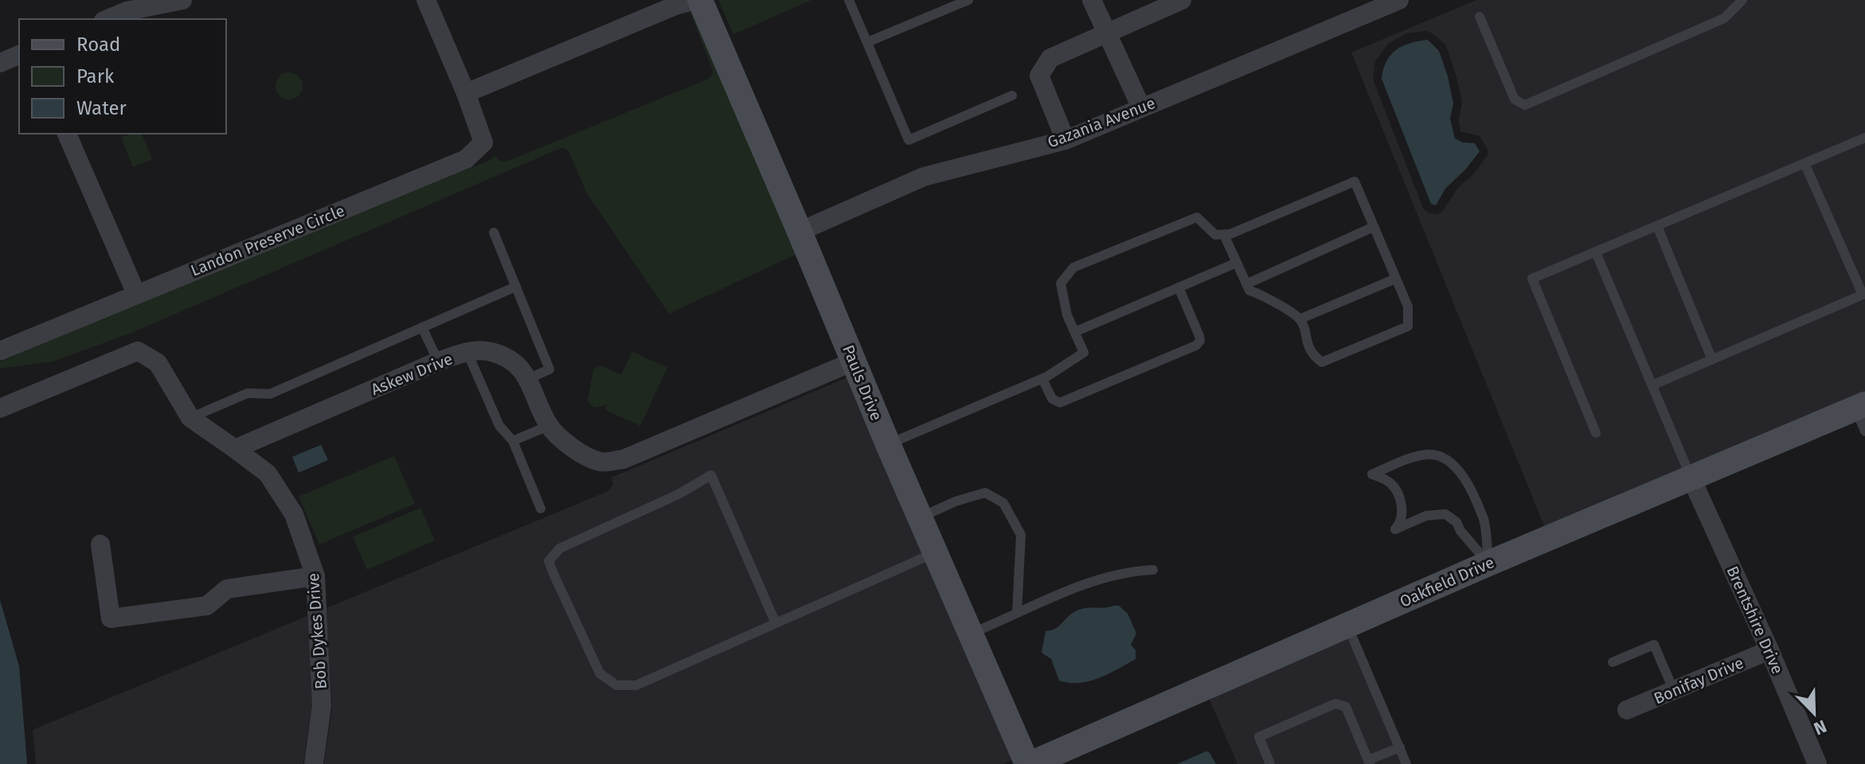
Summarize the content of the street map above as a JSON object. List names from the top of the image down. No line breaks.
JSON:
{"streets":{"street":["Gazania Avenue","Landon Preserve Circle","Askew Drive","Pauls Drive","Oakfield Drive","Brentshire Drive","Bob Dykes Drive","Bonifay Drive"]},"crossings":[["Gazania Avenue","Pauls Drive"],["Askew Drive","Pauls Drive"],["Askew Drive","Bob Dykes Drive"],["Pauls Drive","Oakfield Drive"],["Oakfield Drive","Brentshire Drive"],["Brentshire Drive","Bonifay Drive"]],"legend":["Road","Park","Water"],"north":"bottom right"}
